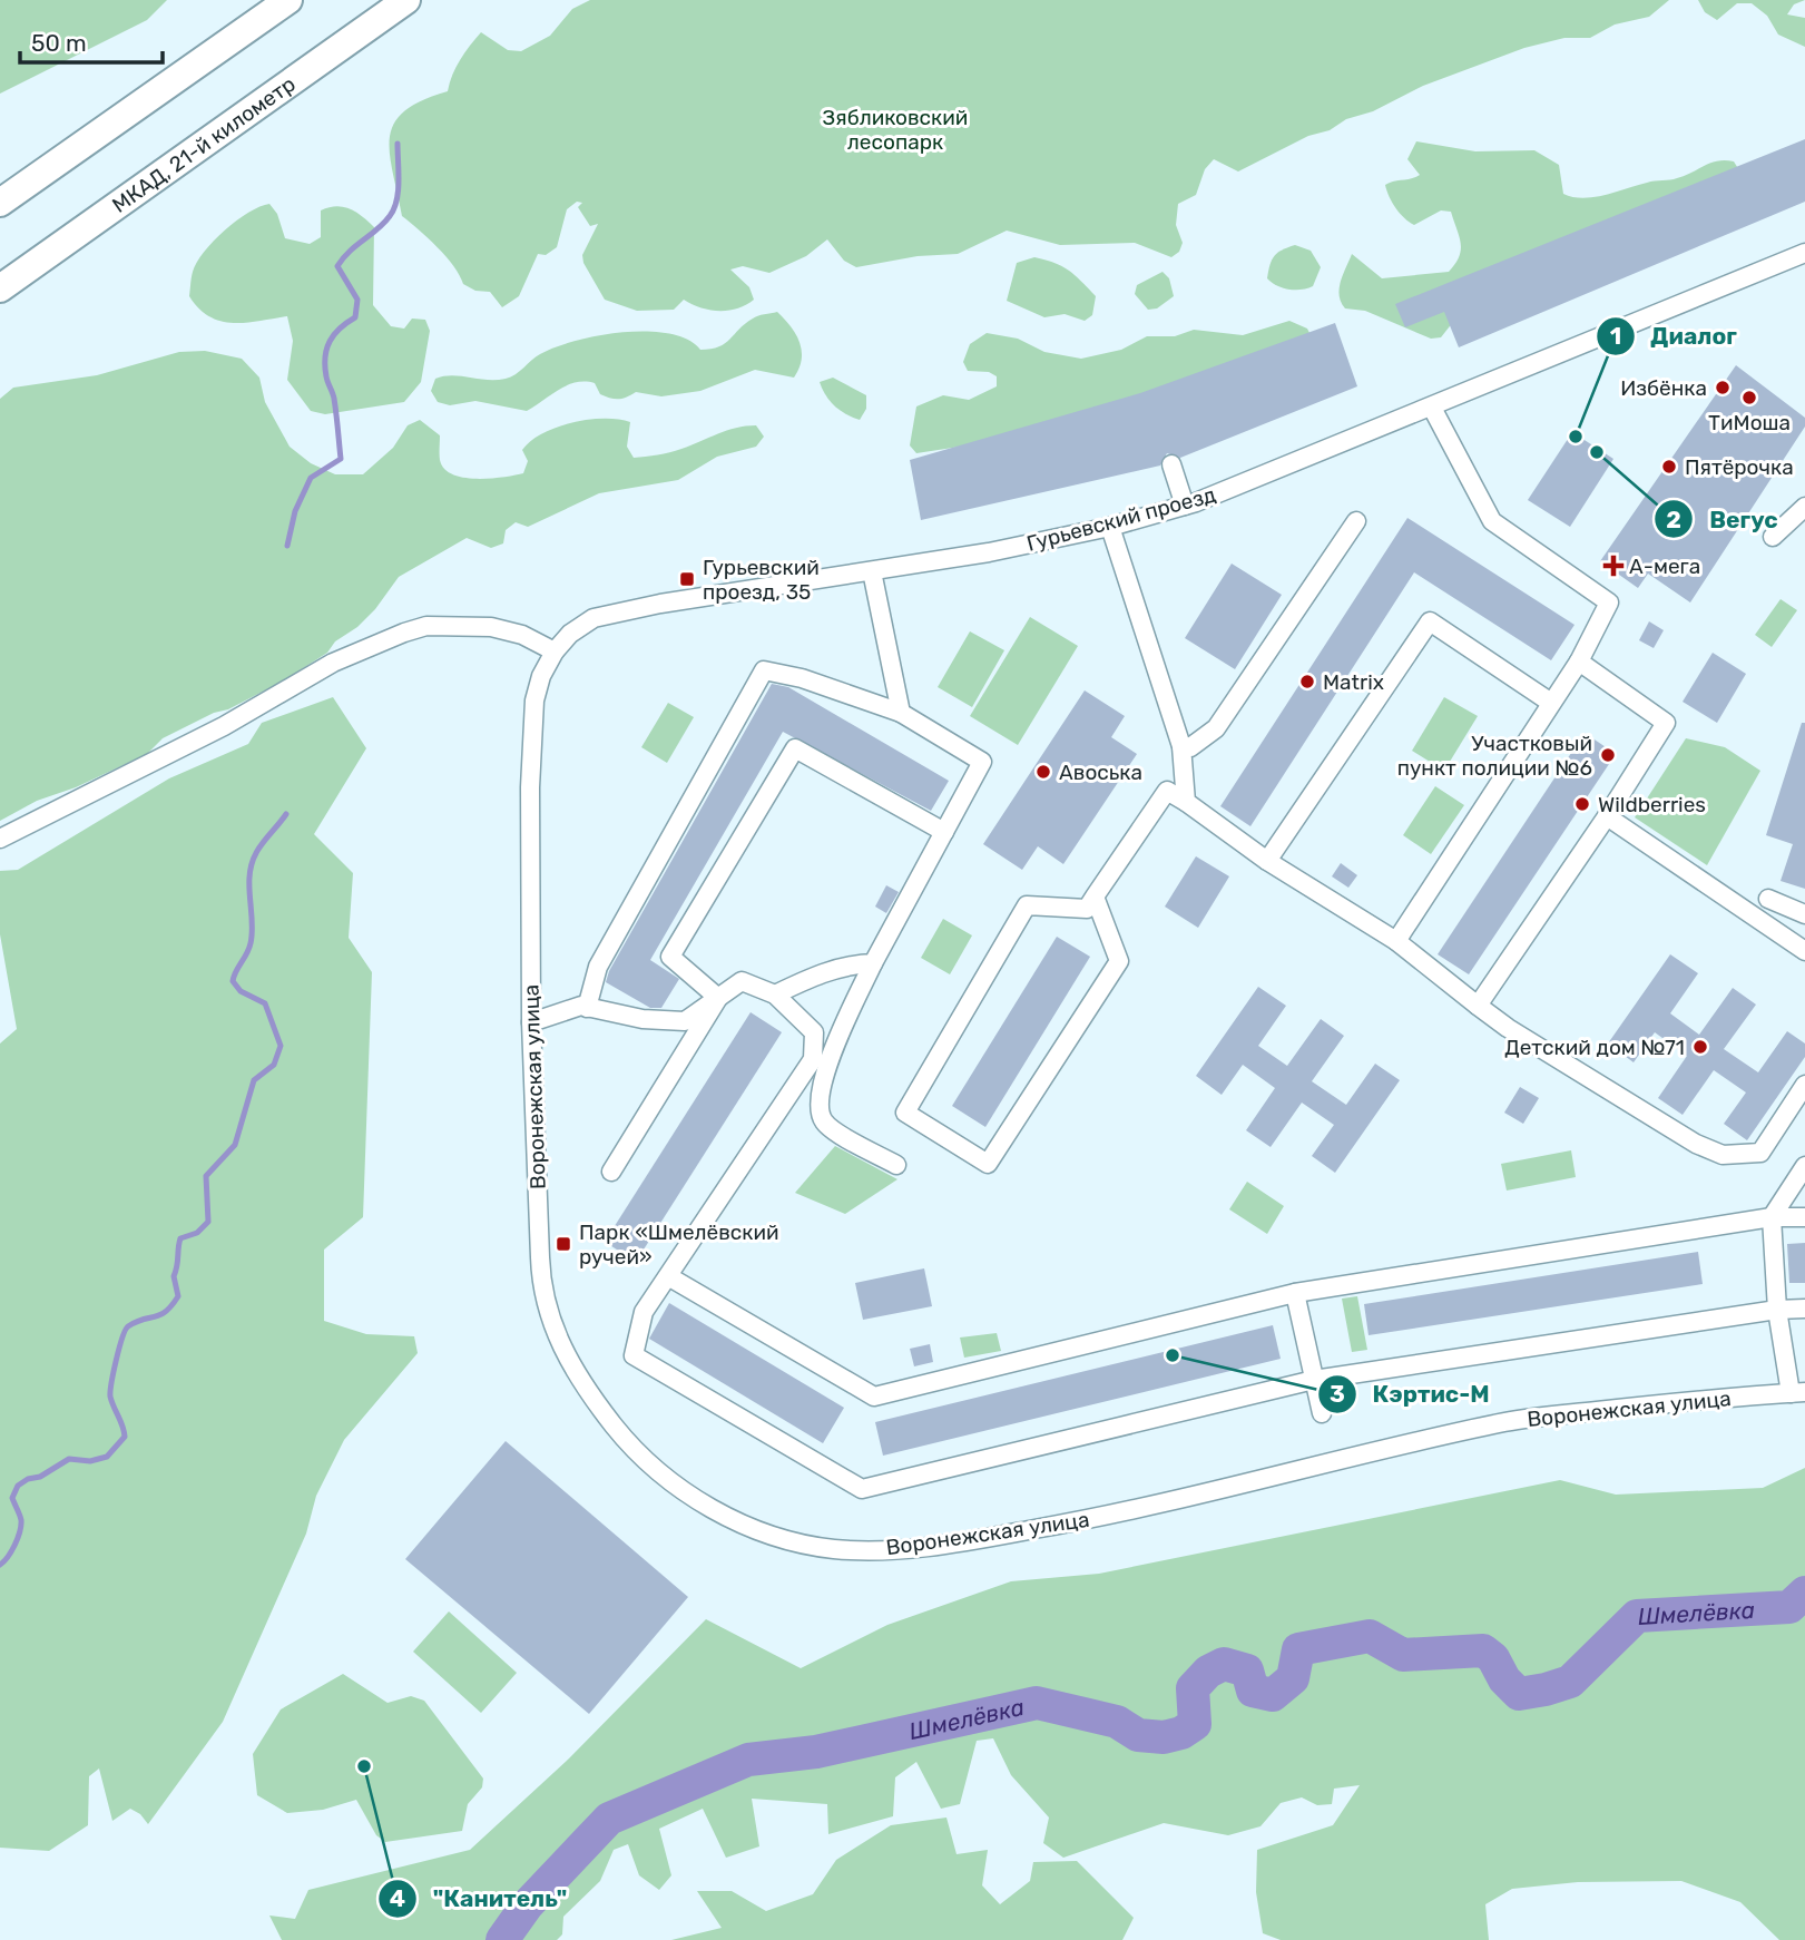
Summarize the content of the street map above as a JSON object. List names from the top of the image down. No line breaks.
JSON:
{"streets":{"highway":["МКАД, 21-й километр"],"street":["Гурьевский проезд","Воронежская улица"]},"crossings":[["Гурьевский проезд","Воронежская улица"]],"water":["Шмелёвка"],"parks":["Зябликовский лесопарк"],"places":{"other":["Избёнка","ТиМоша","Диалог","Вегус","Пятёрочка","Matrix","Участковый пункт полиции №6","Авоська","Wildberries","Детский дом №71","Кэртис-М","\"Канитель\""],"health":["А-мега"],"transit":["Гурьевский проезд, 35","Парк «Шмелёвский ручей»"]},"scale_bar":"50 m"}
